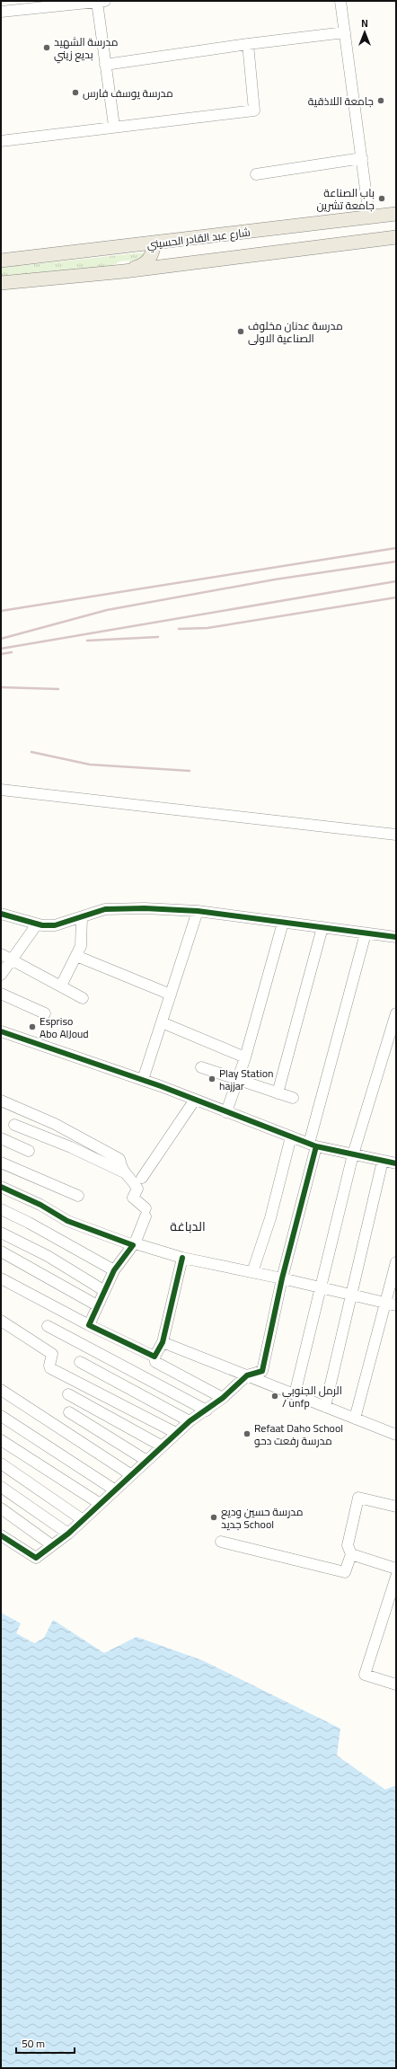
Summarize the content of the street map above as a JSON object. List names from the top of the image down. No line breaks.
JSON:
{"streets":{"main road":["شارع عبد القادر الحسيني"]},"districts":["الدباغة"],"places":["مدرسة الشهيد بديع زيني","مدرسة يوسف فارس","جامعة اللاذقية","باب الصناعة جامعة تشرين","مدرسة عدنان مخلوف الصناعية الاولى","Espriso Abo AlJoud","Play Station hajjar","الرمل الجنوبي / unfp","Refaat Daho School مدرسة رفعت دحو","مدرسة حسين وديع جديد School"],"scale_bar":"50 m","north":"top"}
